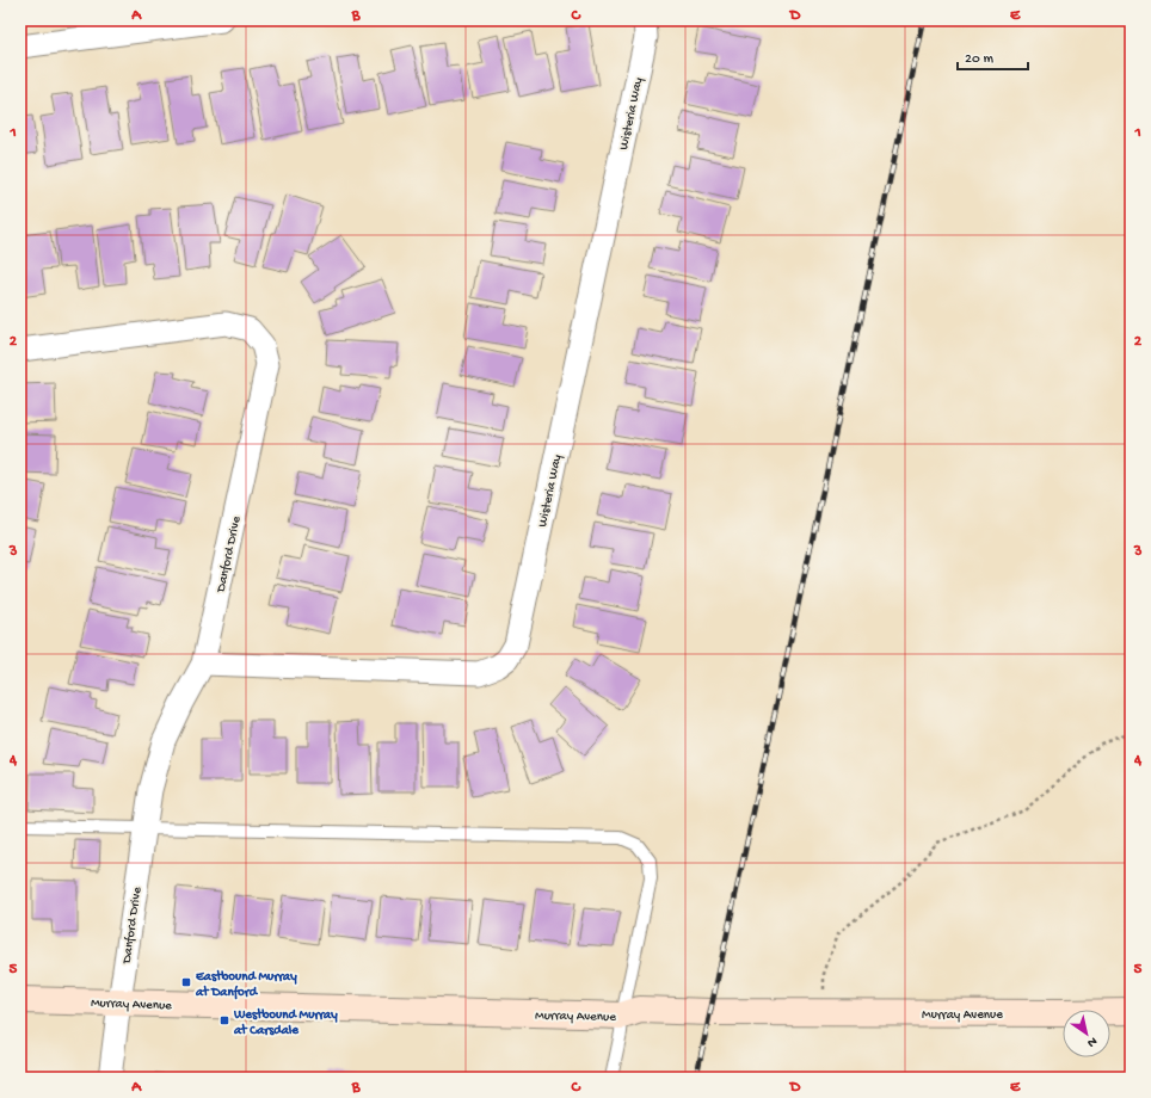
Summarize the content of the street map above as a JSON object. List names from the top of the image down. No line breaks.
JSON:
{"streets":{"street":["Wisteria Way","Danford Drive","Murray Avenue"]},"crossings":[["Wisteria Way","Danford Drive"],["Danford Drive","Murray Avenue"]],"places":{"transit":["Eastbound Murray at Danford","Westbound Murray at Carsdale"]},"scale_bar":"20 m","north":"bottom right","grid":{"columns":["A","B","C","D","E"],"rows":["1","2","3","4","5"]}}
